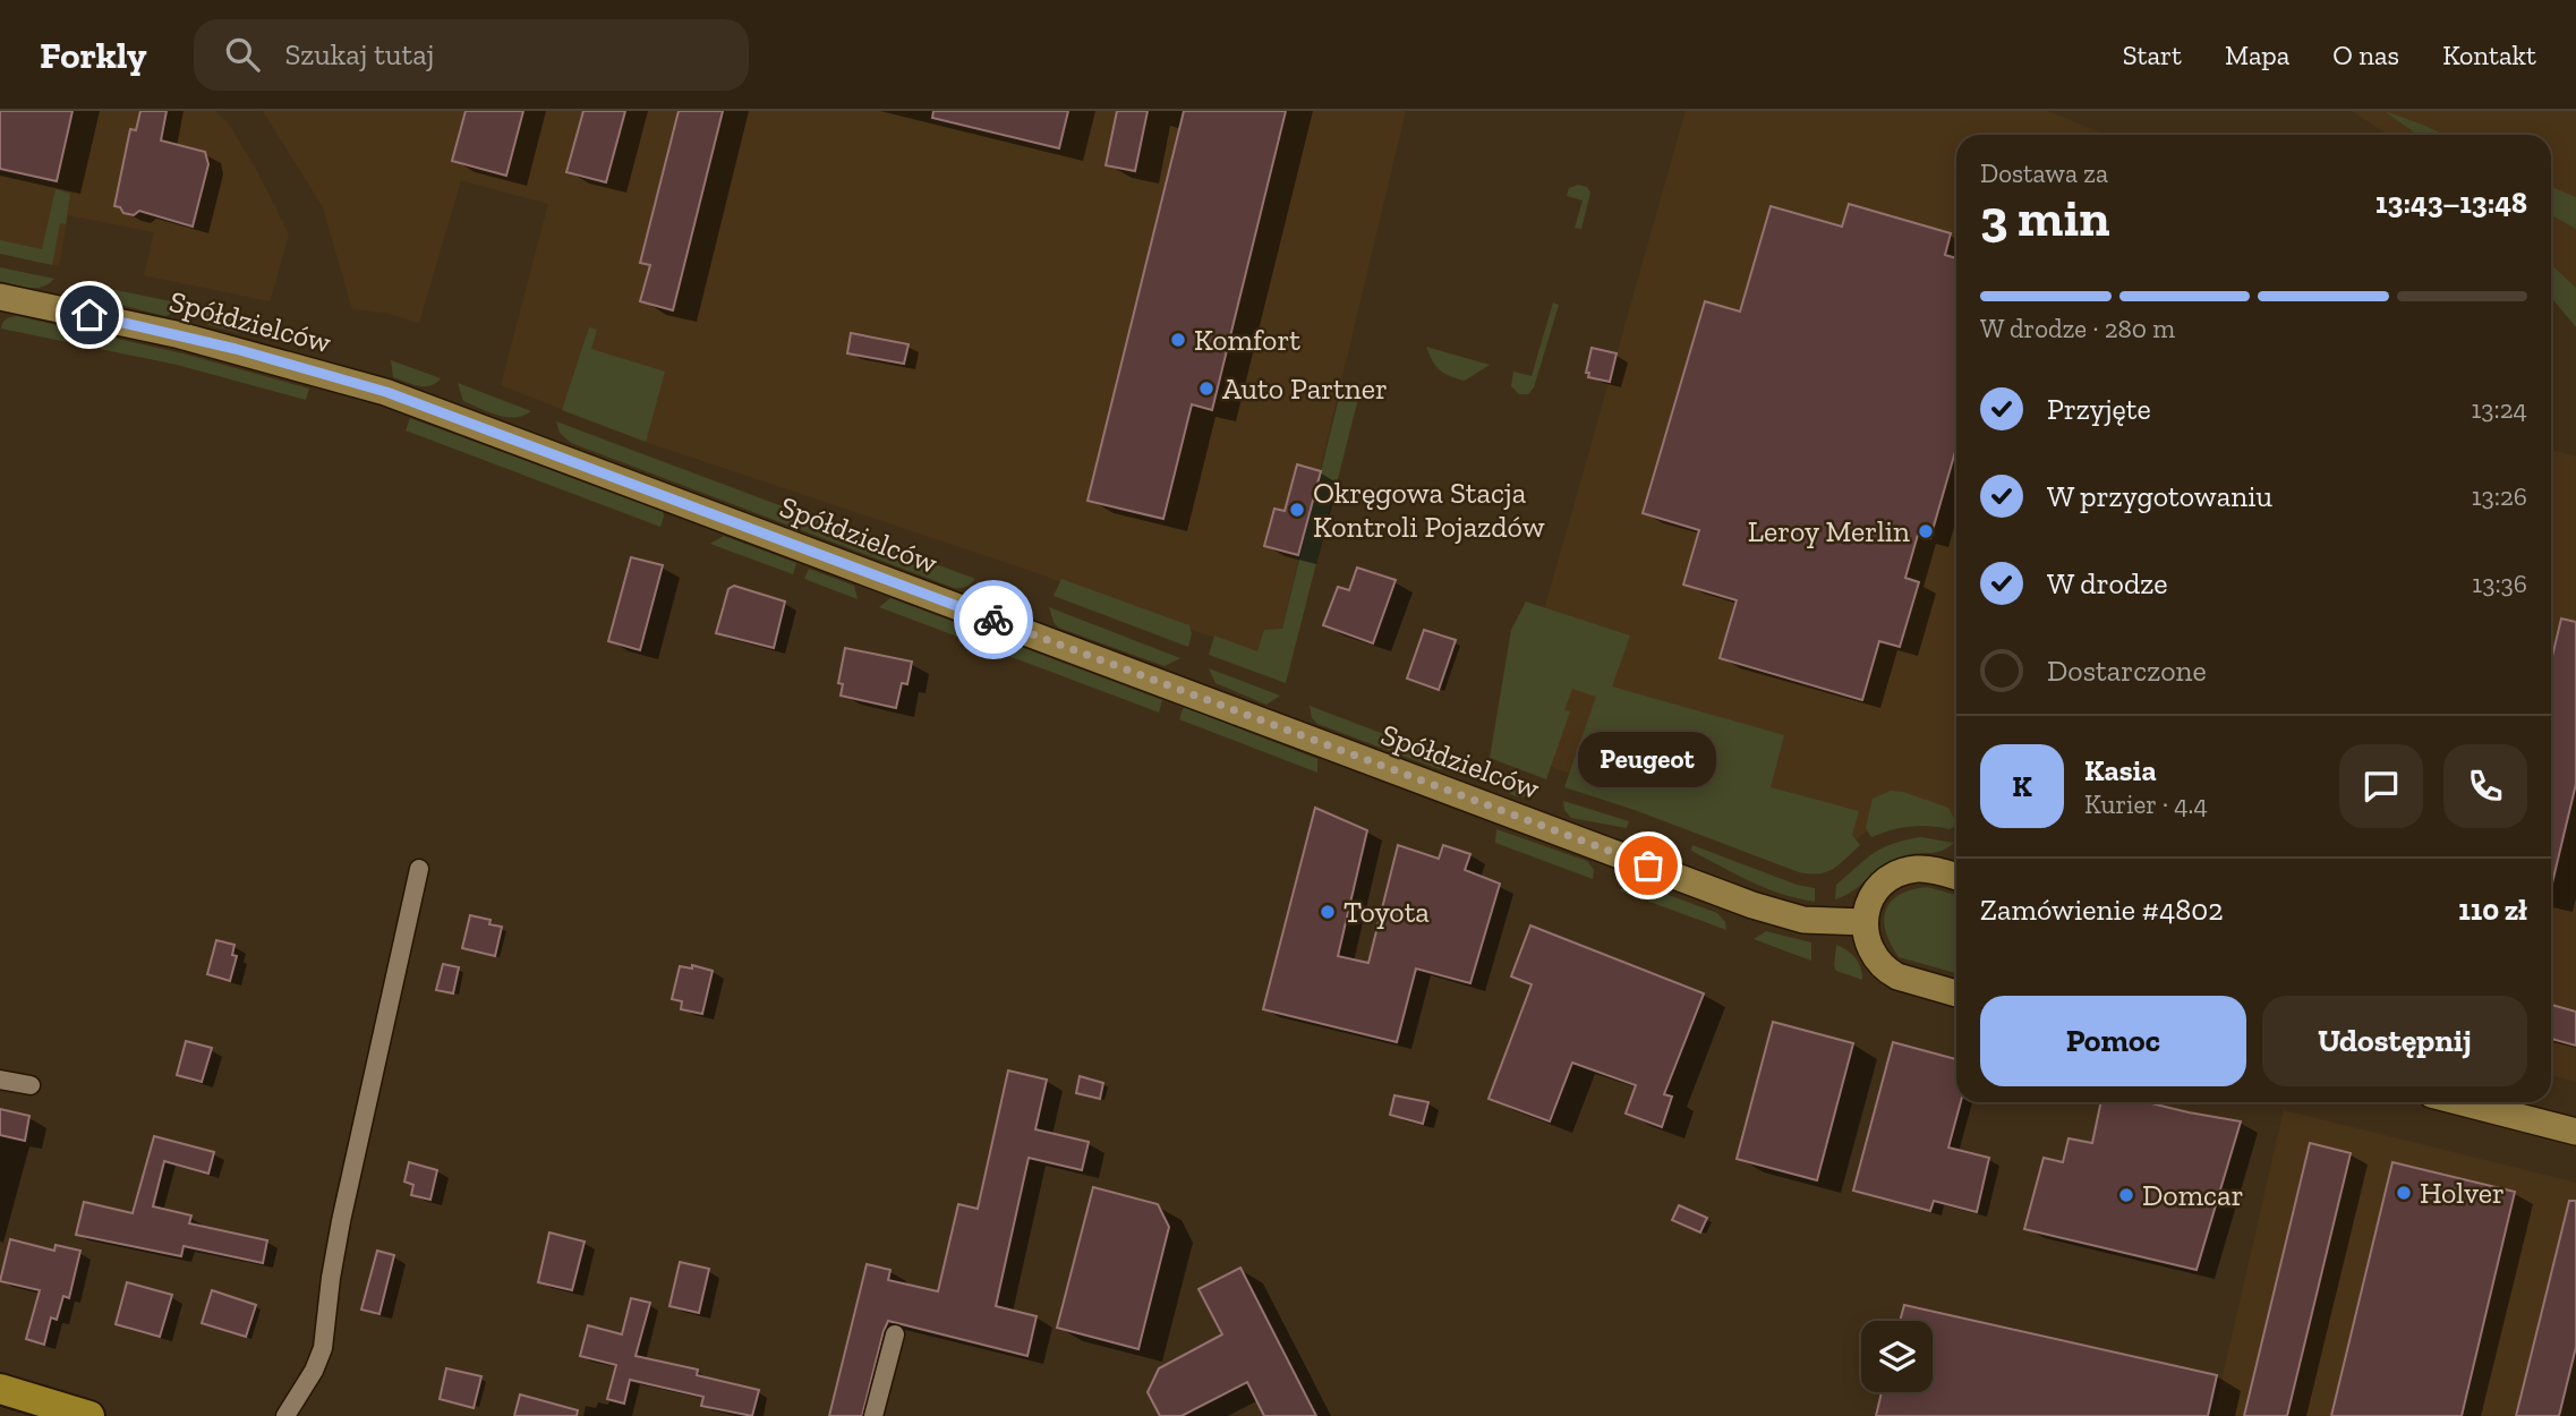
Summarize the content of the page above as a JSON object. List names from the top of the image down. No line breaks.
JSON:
{"streets":{"street":["Spółdzielców"]},"places":["Komfort","Auto Partner","Okręgowa Stacja Kontroli Pojazdów","Leroy Merlin","Peugeot","Toyota","Holver","Domcar"],"page":{"header":"Forkly","search":"Szukaj tutaj","nav":["Start","Mapa","O nas","Kontakt"],"heading":["3 min","Dostawa za","13:43–13:48"],"panel":["Kasia","Kurier · 4.4","Zamówienie #4802","110 zł"],"bar":"W drodze · 280 m","list":[["Przyjęte","13:24"],["W przygotowaniu","13:26"],["W drodze","13:36"],"Dostarczone"],"bubble":"Peugeot","round":"K","buttons":["Pomoc","Udostępnij"]}}
